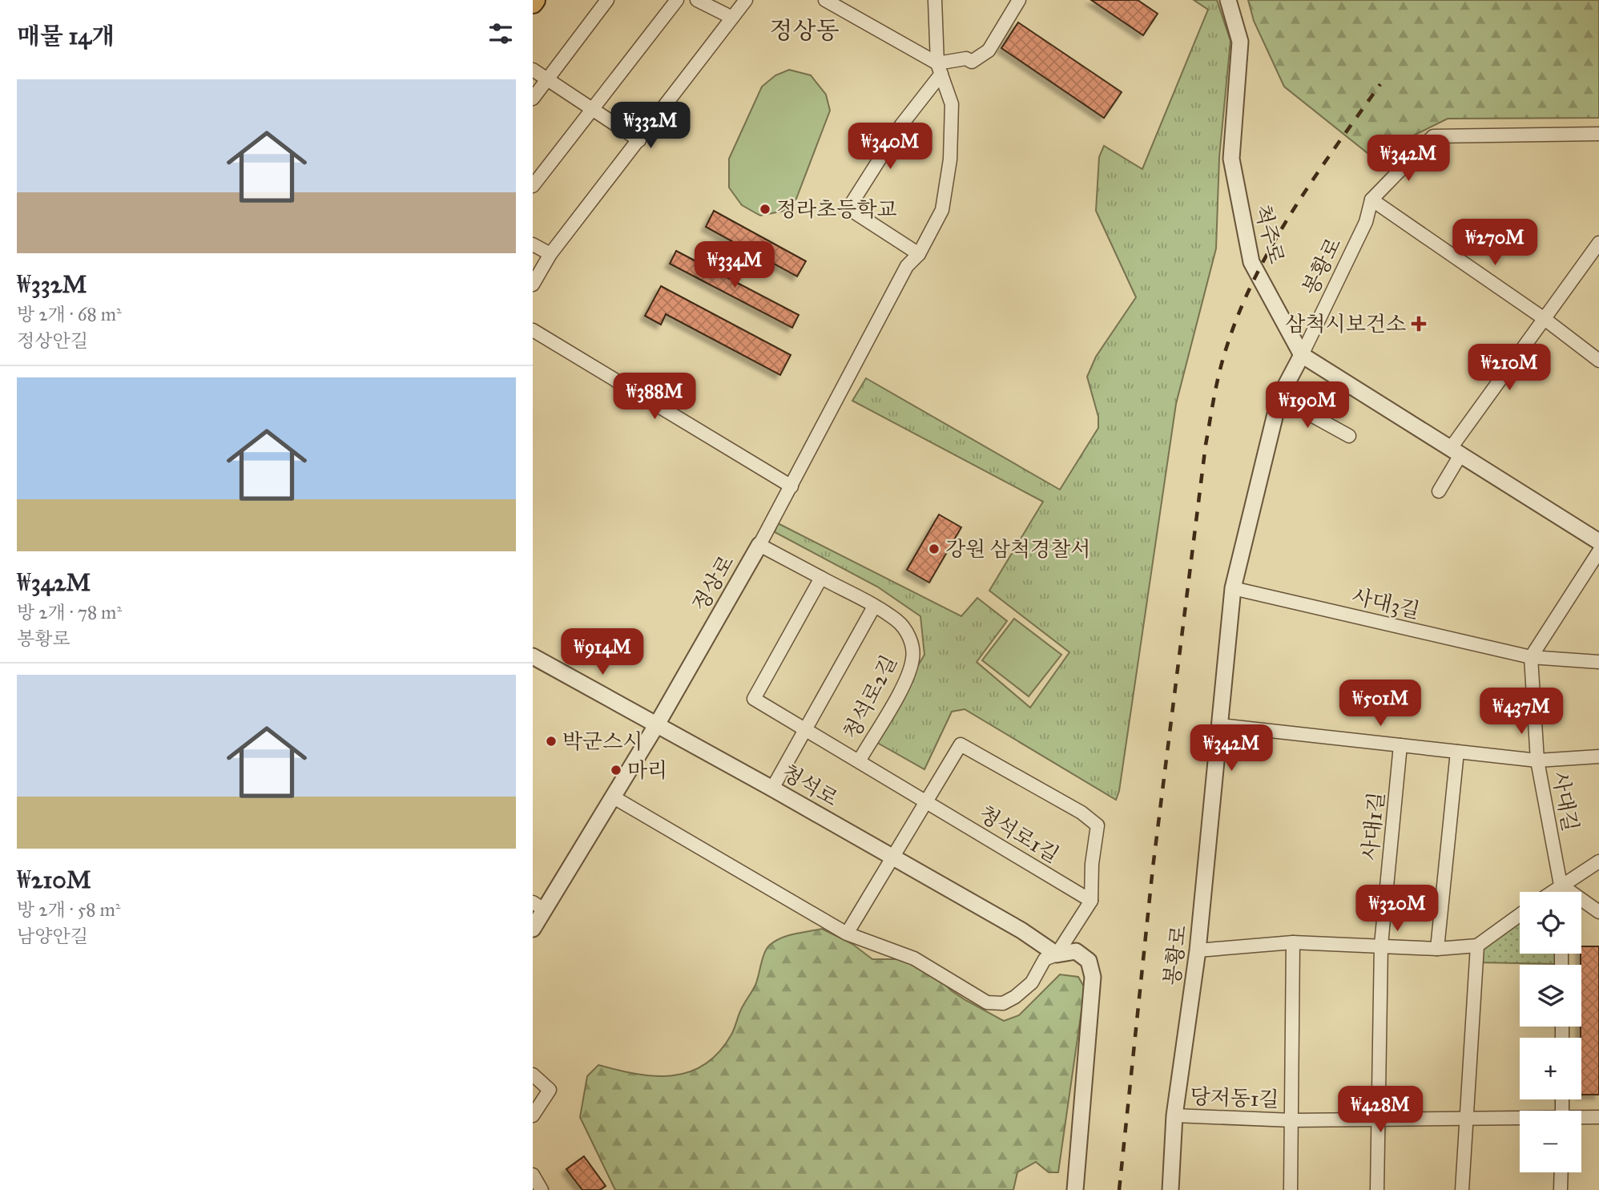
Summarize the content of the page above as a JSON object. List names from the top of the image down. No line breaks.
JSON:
{"streets":{"street":["척주로","봉황로","정상로","사대3길","청석로2길","청석로","사대길","사대1길","청석로1길","당저동1길"]},"crossings":[["척주로","봉황로"],["봉황로","사대3길"],["봉황로","당저동1길"],["정상로","청석로2길"],["정상로","청석로"],["사대3길","사대길"],["청석로2길","청석로"],["청석로2길","청석로1길"],["사대1길","당저동1길"]],"districts":["정상동"],"places":{"other":["정라초등학교","강원 삼척경찰서","박군스시","마리"],"health":["삼척시보건소"]},"page":{"heading":"매물 14개","list":[{"name":"₩332M","note":"방 2개 · 68 m² · 정상안길"},{"name":"₩342M","note":"방 2개 · 78 m² · 봉황로"},{"name":"₩210M","note":"방 2개 · 58 m² · 남양안길"}],"price":["₩332M","₩340M","₩342M","₩270M","₩334M","₩210M","₩388M","₩190M","₩914M","₩501M","₩437M","₩342M","₩320M","₩428M"],"map_buttons":["+","−"]}}
